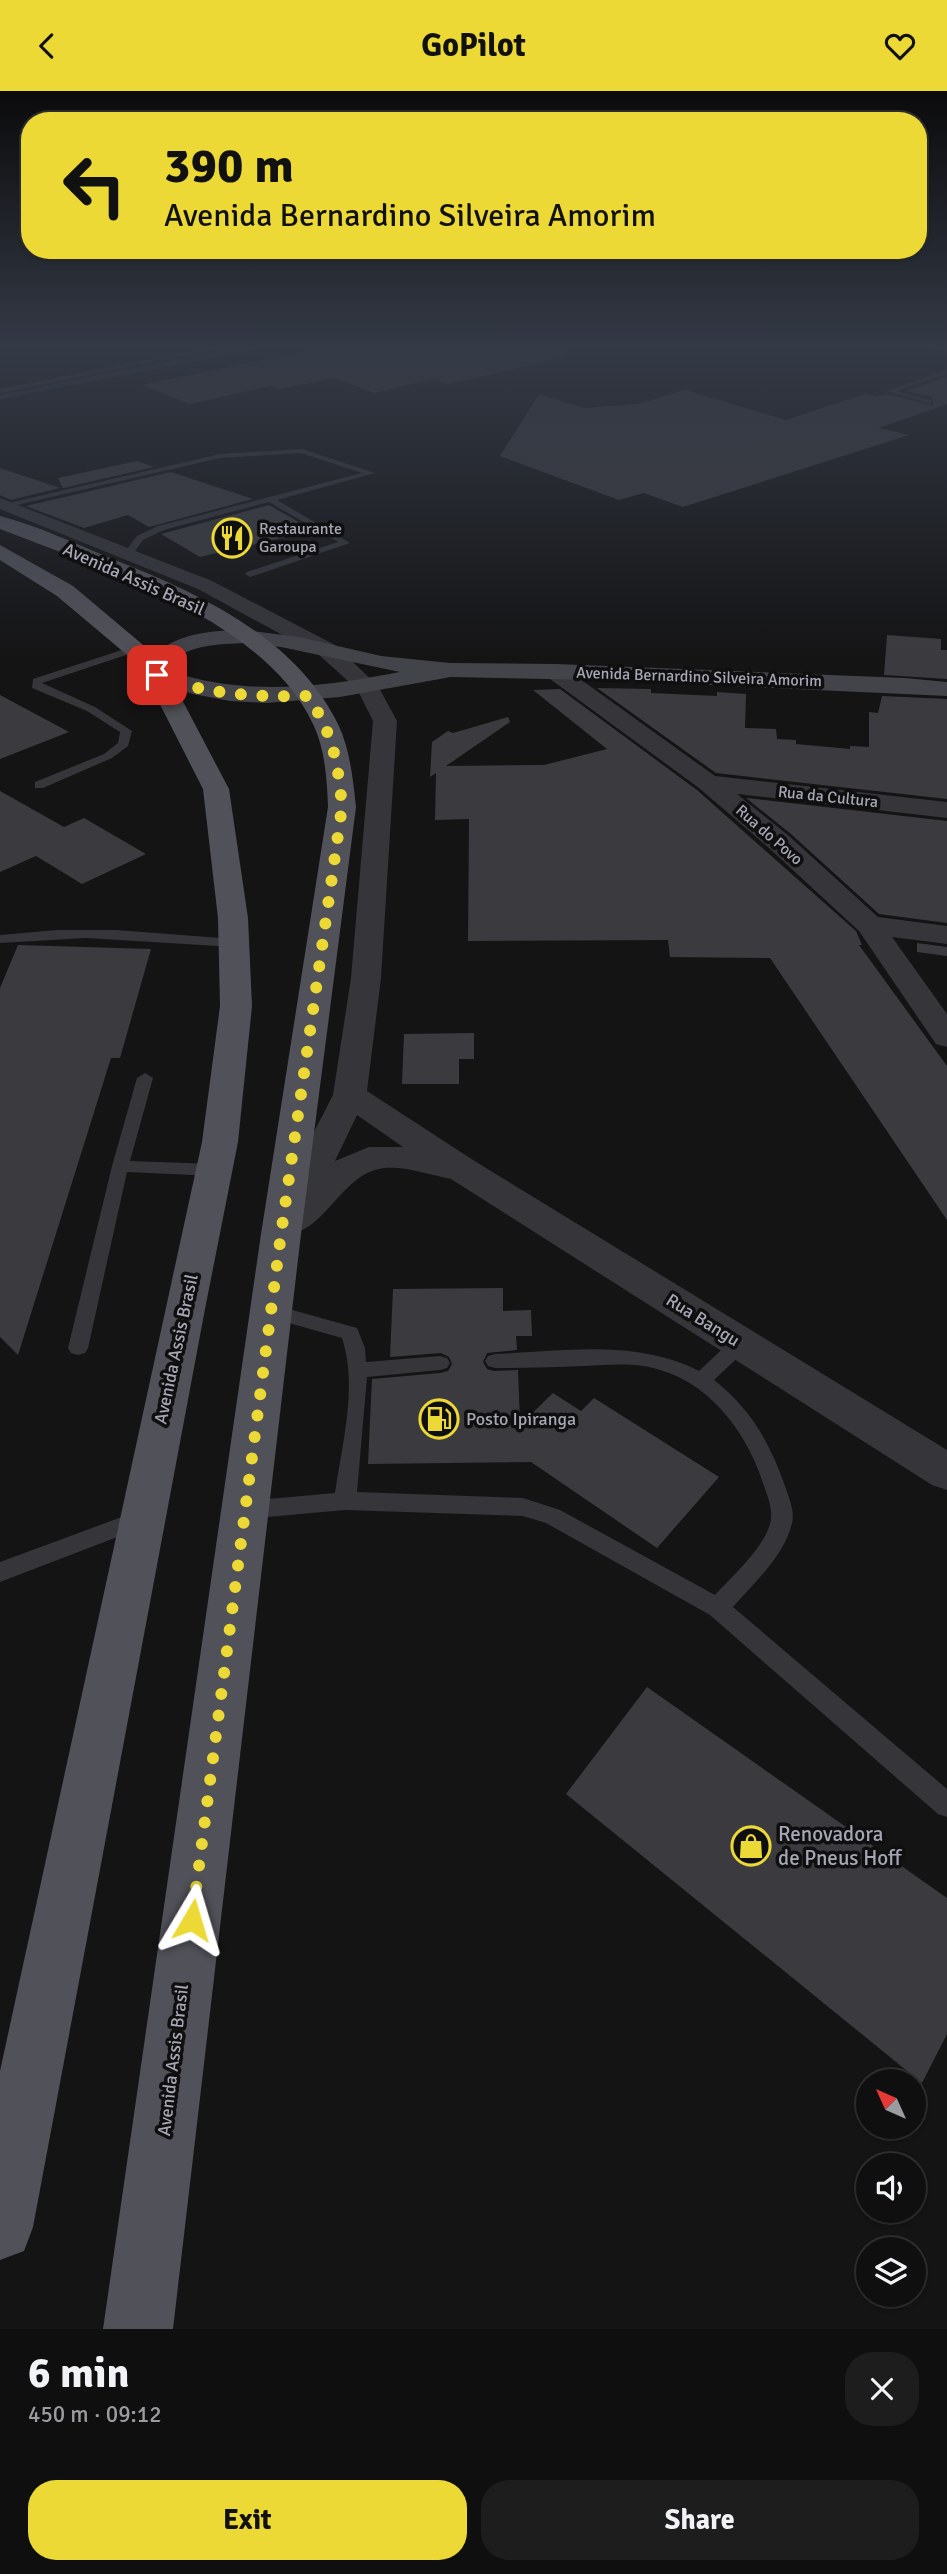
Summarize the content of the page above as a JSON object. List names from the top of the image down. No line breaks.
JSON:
{"streets":{"main road":["Avenida Assis Brasil","Avenida Bernardino Silveira Amorim"],"street":["Rua da Cultura","Rua do Povo","Rua Bangu"]},"crossings":[["Avenida Assis Brasil","Avenida Bernardino Silveira Amorim"],["Avenida Assis Brasil","Rua Bangu"],["Avenida Bernardino Silveira Amorim","Rua do Povo"],["Rua da Cultura","Rua do Povo"]],"places":{"restaurant":["Restaurante Garoupa"],"fuel station":["Posto Ipiranga"],"shop":["Renovadora de Pneus Hoff"]},"north":"top left","page":{"header":"GoPilot","turn":["390 m","Avenida Bernardino Silveira Amorim"],"heading":["6 min","450 m · 09:12"],"buttons":["Exit","Share"]}}
